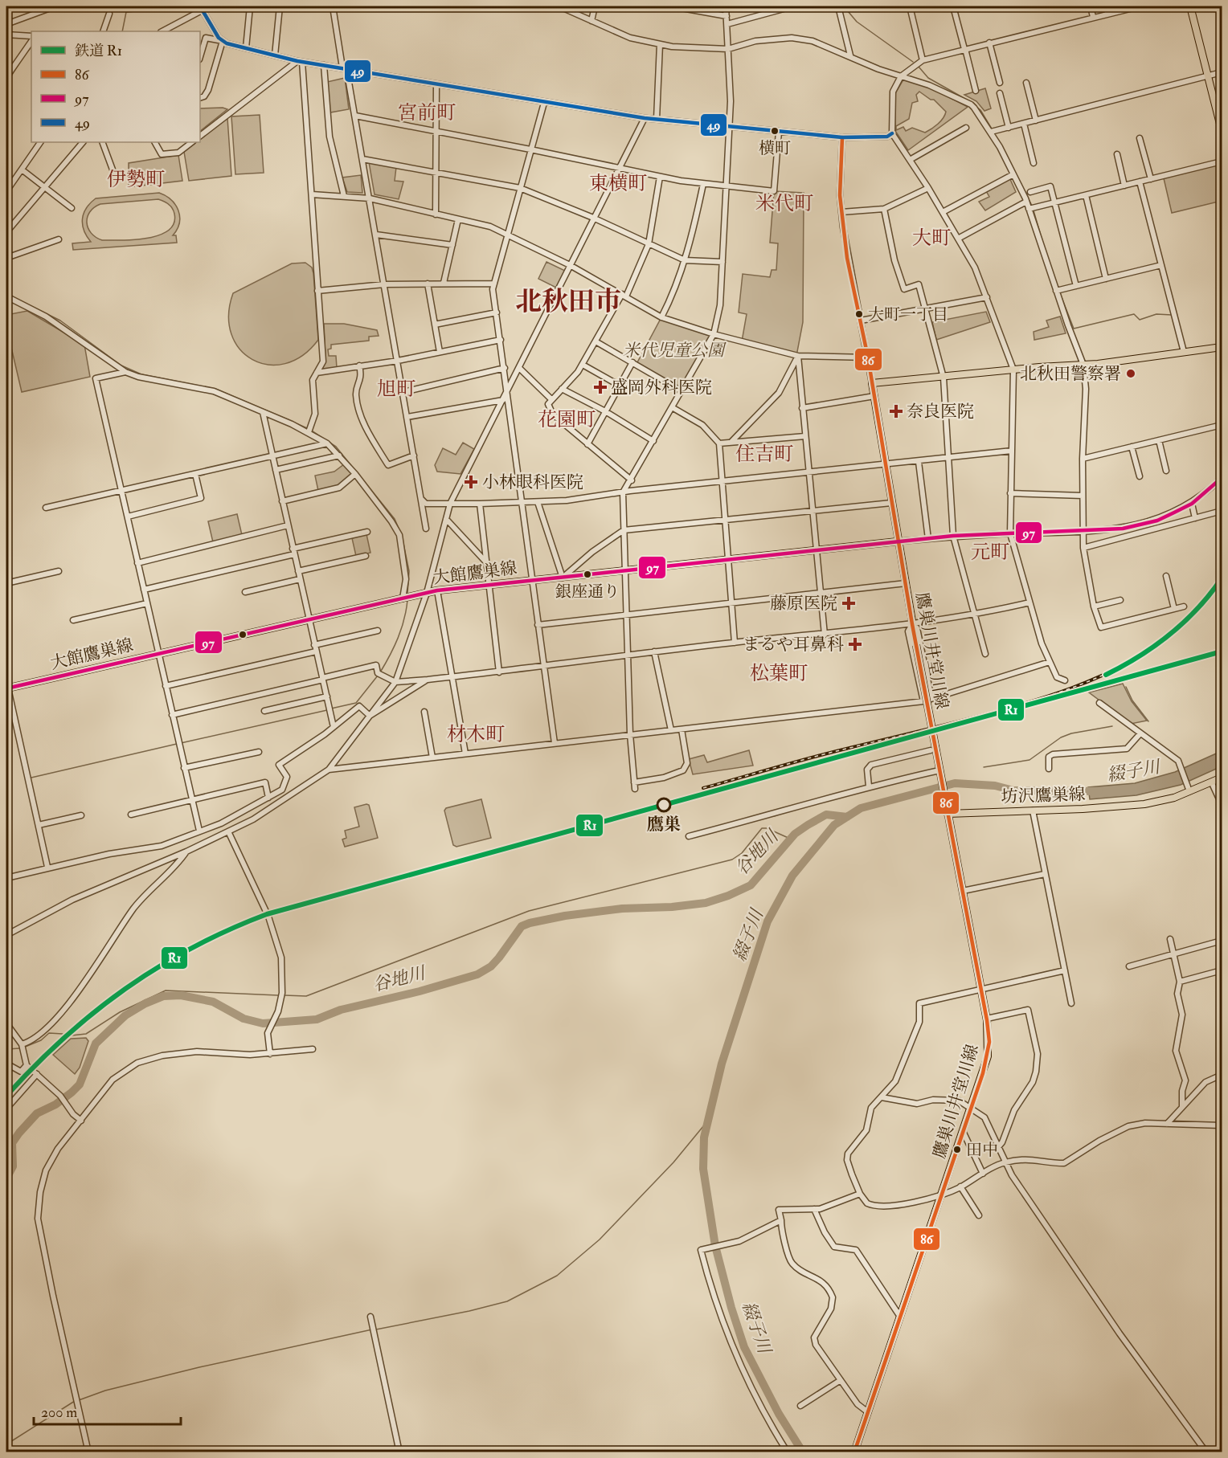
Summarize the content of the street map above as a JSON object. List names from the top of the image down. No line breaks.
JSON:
{"streets":{"main road":["大館鷹巣線","鷹巣川井堂川線","坊沢鷹巣線"]},"crossings":[["大館鷹巣線","鷹巣川井堂川線"],["鷹巣川井堂川線","坊沢鷹巣線"]],"districts":["宮前町","伊勢町","東横町","米代町","大町","北秋田市","旭町","花園町","住吉町","元町","松葉町","材木町"],"water":["綴子川","谷地川"],"parks":["米代児童公園"],"places":{"other":["横町","大町一丁目","北秋田警察署","銀座通り","鷹巣","田中"],"health":["盛岡外科医院","奈良医院","小林眼科医院","藤原医院","まるや耳鼻科"]},"lines":["transit line 49","transit line 86","transit line 97","rail line R1"],"legend":["鉄道 R1","86","97","49"],"scale_bar":"200 m"}
